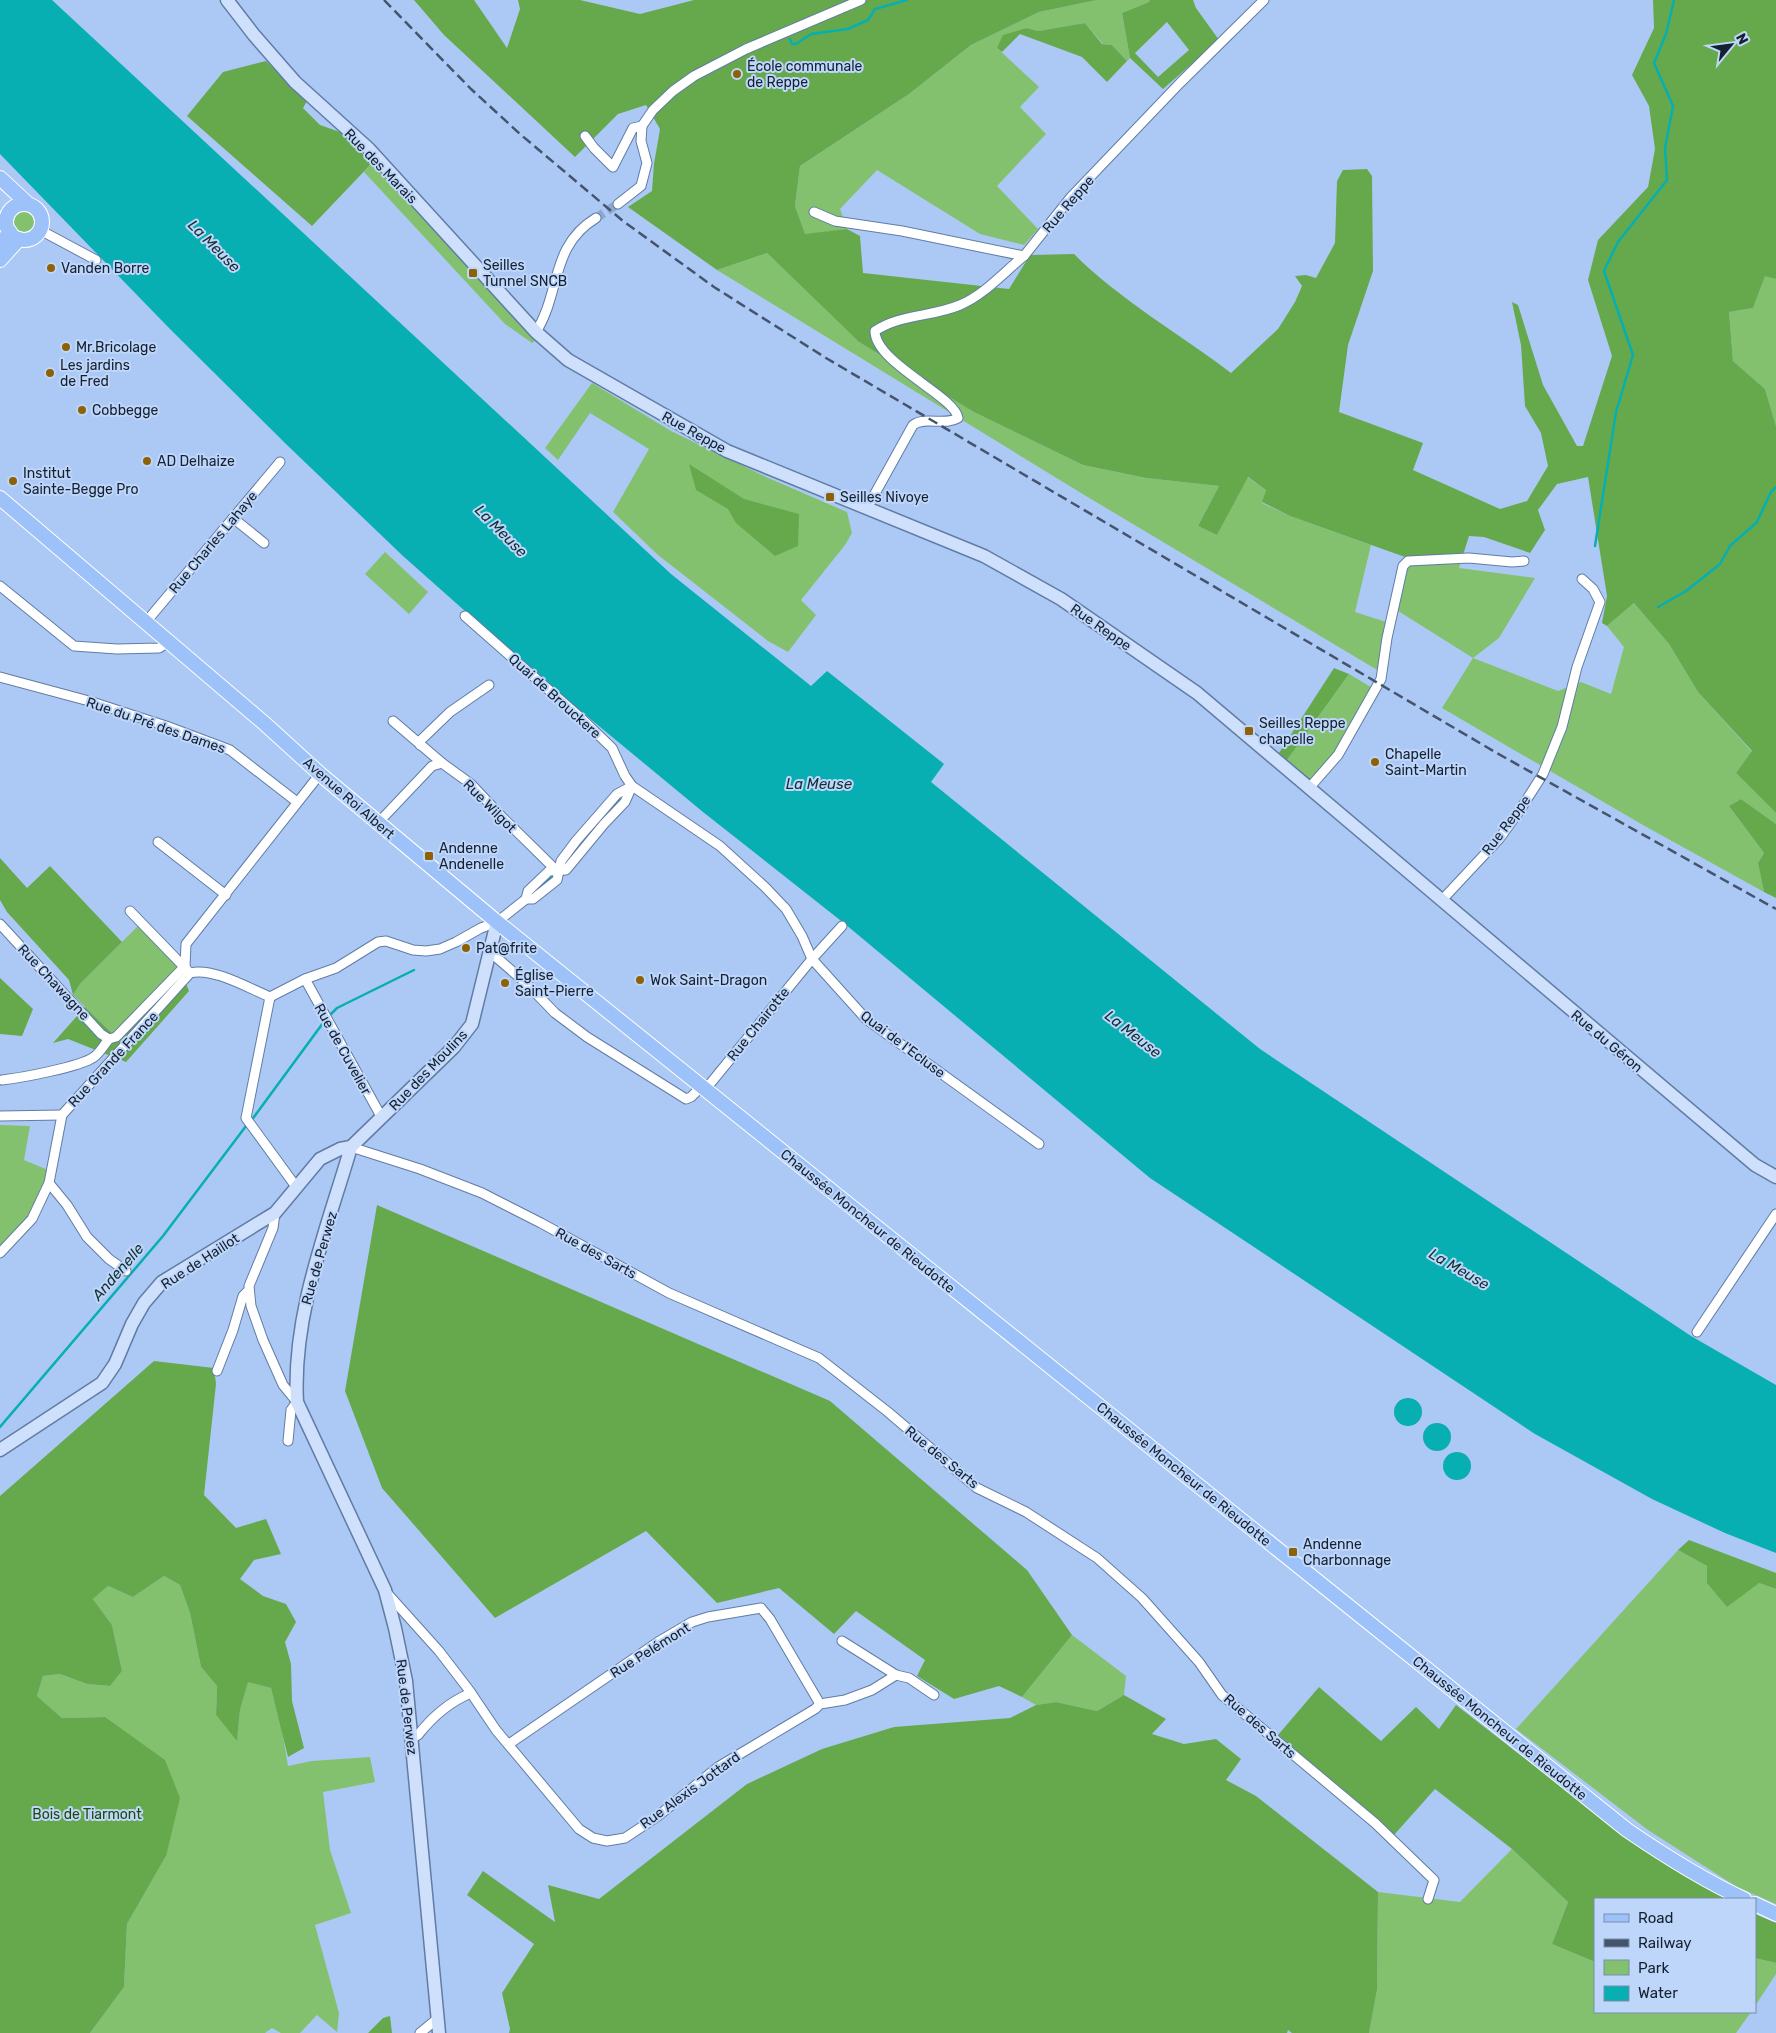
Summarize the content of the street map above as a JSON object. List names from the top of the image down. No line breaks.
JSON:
{"streets":{"main road":["Rue des Marais","Rue Reppe","Avenue Roi Albert","Rue du Géron","Rue des Moulins","Chaussée Moncheur de Rieudotte","Rue de Perwez","Rue de Haillot"],"street":["Rue Charles Lahaye","Quai de Brouckere","Rue du Pré des Dames","Rue Wilgot","Rue Chawagne","Rue Chairotte","Quai de l'Ecluse","Rue de Cuvelier","Rue Grande France","Rue des Sarts","Rue Pelémont","Rue Alexis Jottard"]},"crossings":[["Rue des Marais","Rue Reppe"],["Rue Reppe","Rue du Géron"],["Rue Charles Lahaye","Avenue Roi Albert"],["Quai de Brouckere","Quai de l'Ecluse"],["Avenue Roi Albert","Rue Chairotte"],["Avenue Roi Albert","Rue des Moulins"],["Avenue Roi Albert","Chaussée Moncheur de Rieudotte"],["Rue Chairotte","Quai de l'Ecluse"],["Rue Chairotte","Chaussée Moncheur de Rieudotte"],["Rue de Cuvelier","Rue des Moulins"],["Rue des Moulins","Rue des Sarts"],["Rue des Moulins","Rue de Perwez"],["Rue des Moulins","Rue de Haillot"],["Rue des Sarts","Rue de Perwez"],["Rue des Sarts","Rue de Haillot"],["Rue de Perwez","Rue de Haillot"],["Rue Pelémont","Rue Alexis Jottard"]],"water":["La Meuse","Andenelle"],"parks":["Bois de Tiarmont"],"places":{"other":["École communale de Reppe","Vanden Borre","Mr.Bricolage","Les jardins de Fred","Cobbegge","AD Delhaize","Institut Sainte-Begge Pro","Chapelle Saint-Martin","Pat@frite","Wok Saint-Dragon","Église Saint-Pierre"],"transit":["Seilles Tunnel SNCB","Seilles Nivoye","Seilles Reppe chapelle","Andenne Andenelle","Andenne Charbonnage"]},"legend":["Road","Railway","Park","Water"],"north":"top right"}
